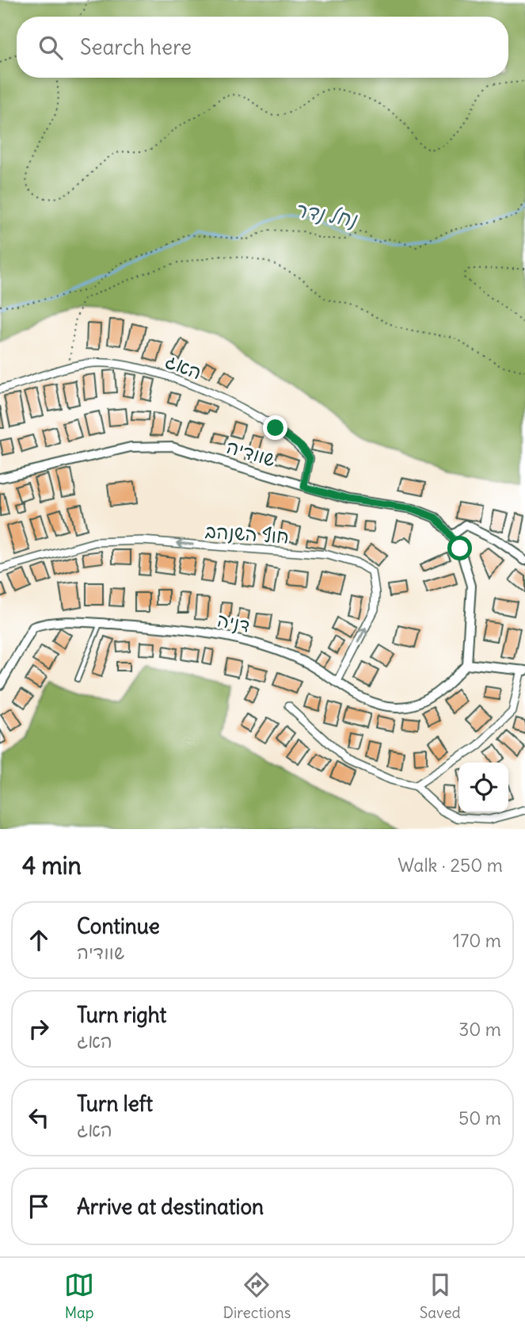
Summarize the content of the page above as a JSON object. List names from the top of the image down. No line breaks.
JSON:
{"streets":{"street":["האג","שוודיה","חוף השנהב","דניה"]},"crossings":[["האג","שוודיה"],["שוודיה","דניה"],["חוף השנהב","דניה"]],"water":["נחל נדר"],"page":{"search":"Search here","heading":["4 min","Walk · 250 m"],"list":[["Continue","שוודיה","170 m"],["Turn right","האג","30 m"],["Turn left","האג","50 m"],"Arrive at destination"],"nav":["Map","Directions","Saved"]}}
